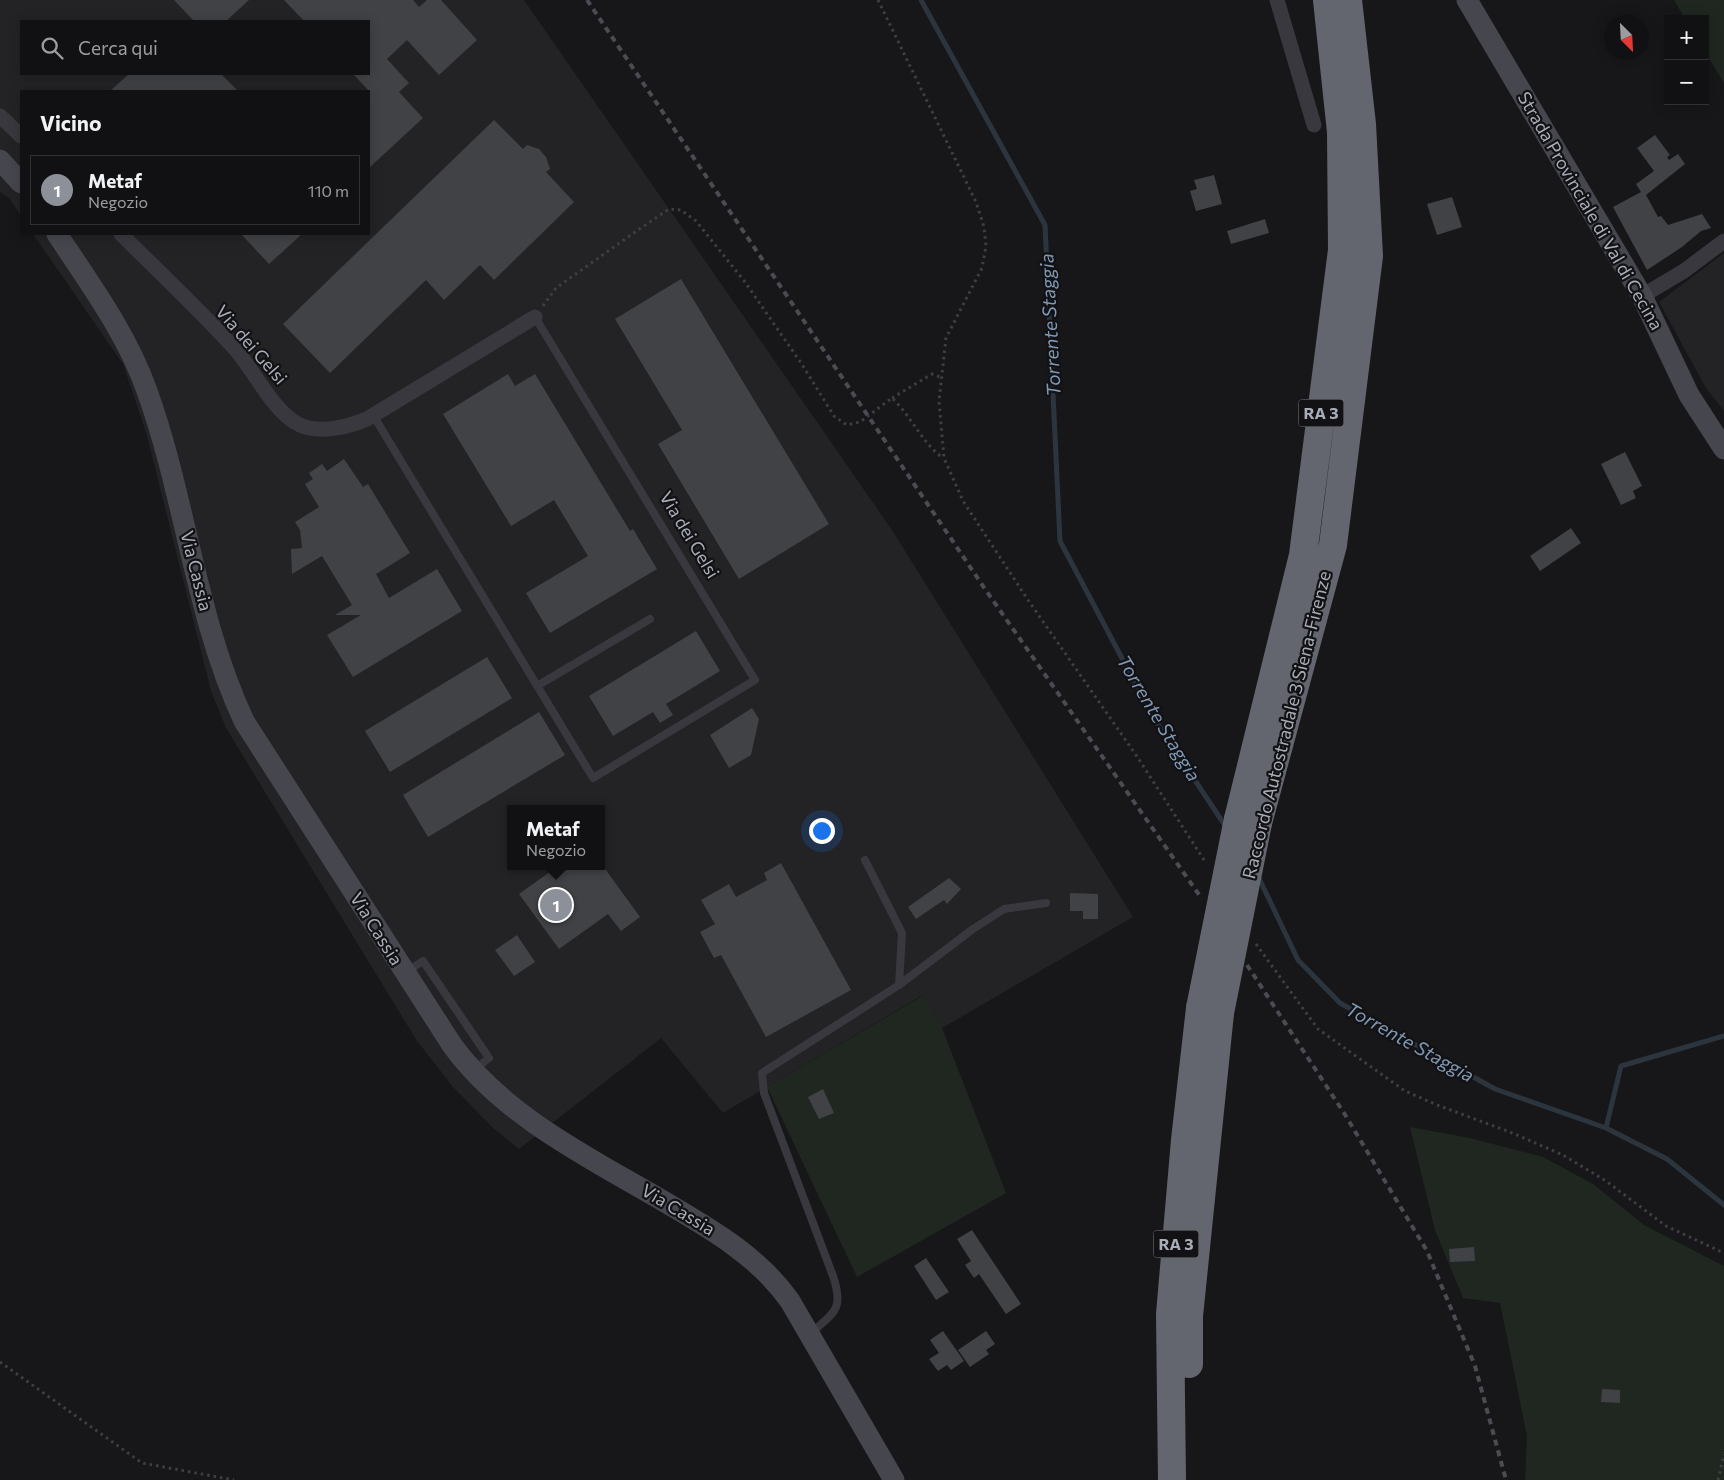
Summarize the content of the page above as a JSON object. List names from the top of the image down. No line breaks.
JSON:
{"streets":{"highway":["RA 3","Raccordo Autostradale 3 Siena-Firenze"],"main road":["Strada Provinciale di Val di Cecina","Via Cassia"],"street":["Via dei Gelsi"]},"water":["Torrente Staggia"],"north":"bottom right","page":{"map_buttons":["+","−"],"search":"Cerca qui","heading":"Vicino","list":[{"mark":"1","name":"Metaf","note":"Negozio","value":"110 m"}],"popup":["Metaf","Negozio"],"pins":"1"}}
